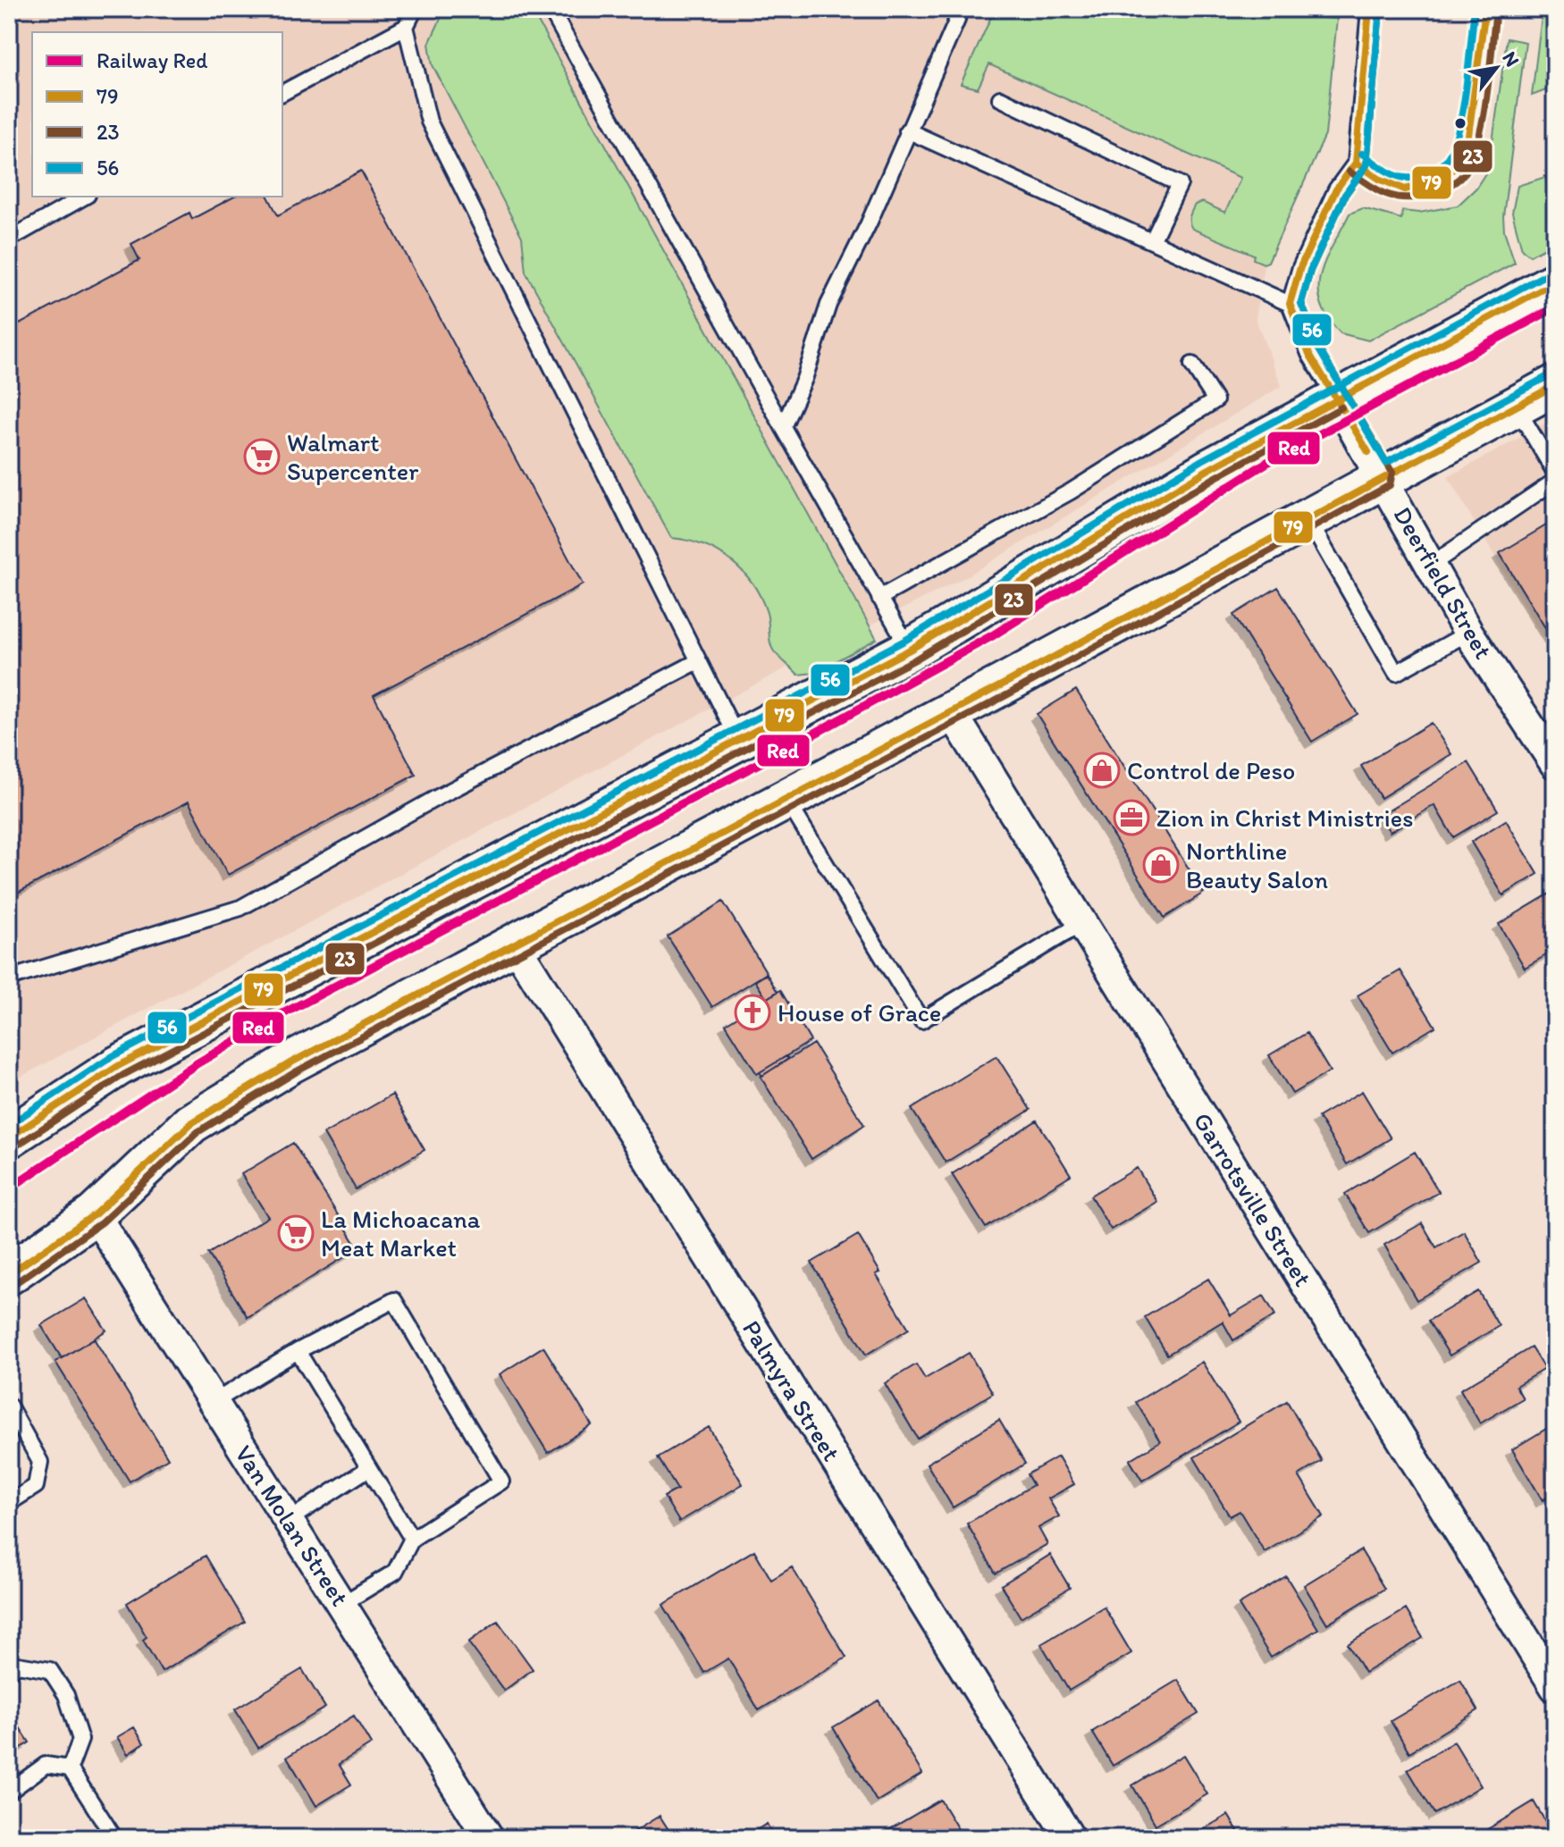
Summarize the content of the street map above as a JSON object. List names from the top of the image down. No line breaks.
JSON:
{"streets":{"street":["Deerfield Street","Garrotsville Street","Palmyra Street","Van Molan Street"]},"places":{"supermarket":["Walmart Supercenter","La Michoacana Meat Market"],"shop":["Control de Peso","Northline Beauty Salon"],"office":["Zion in Christ Ministries"],"church":["House of Grace"]},"lines":["transit line 79","transit line 56","transit line 23","rail line Red"],"legend":["Railway Red","79","23","56"],"north":"top right"}
